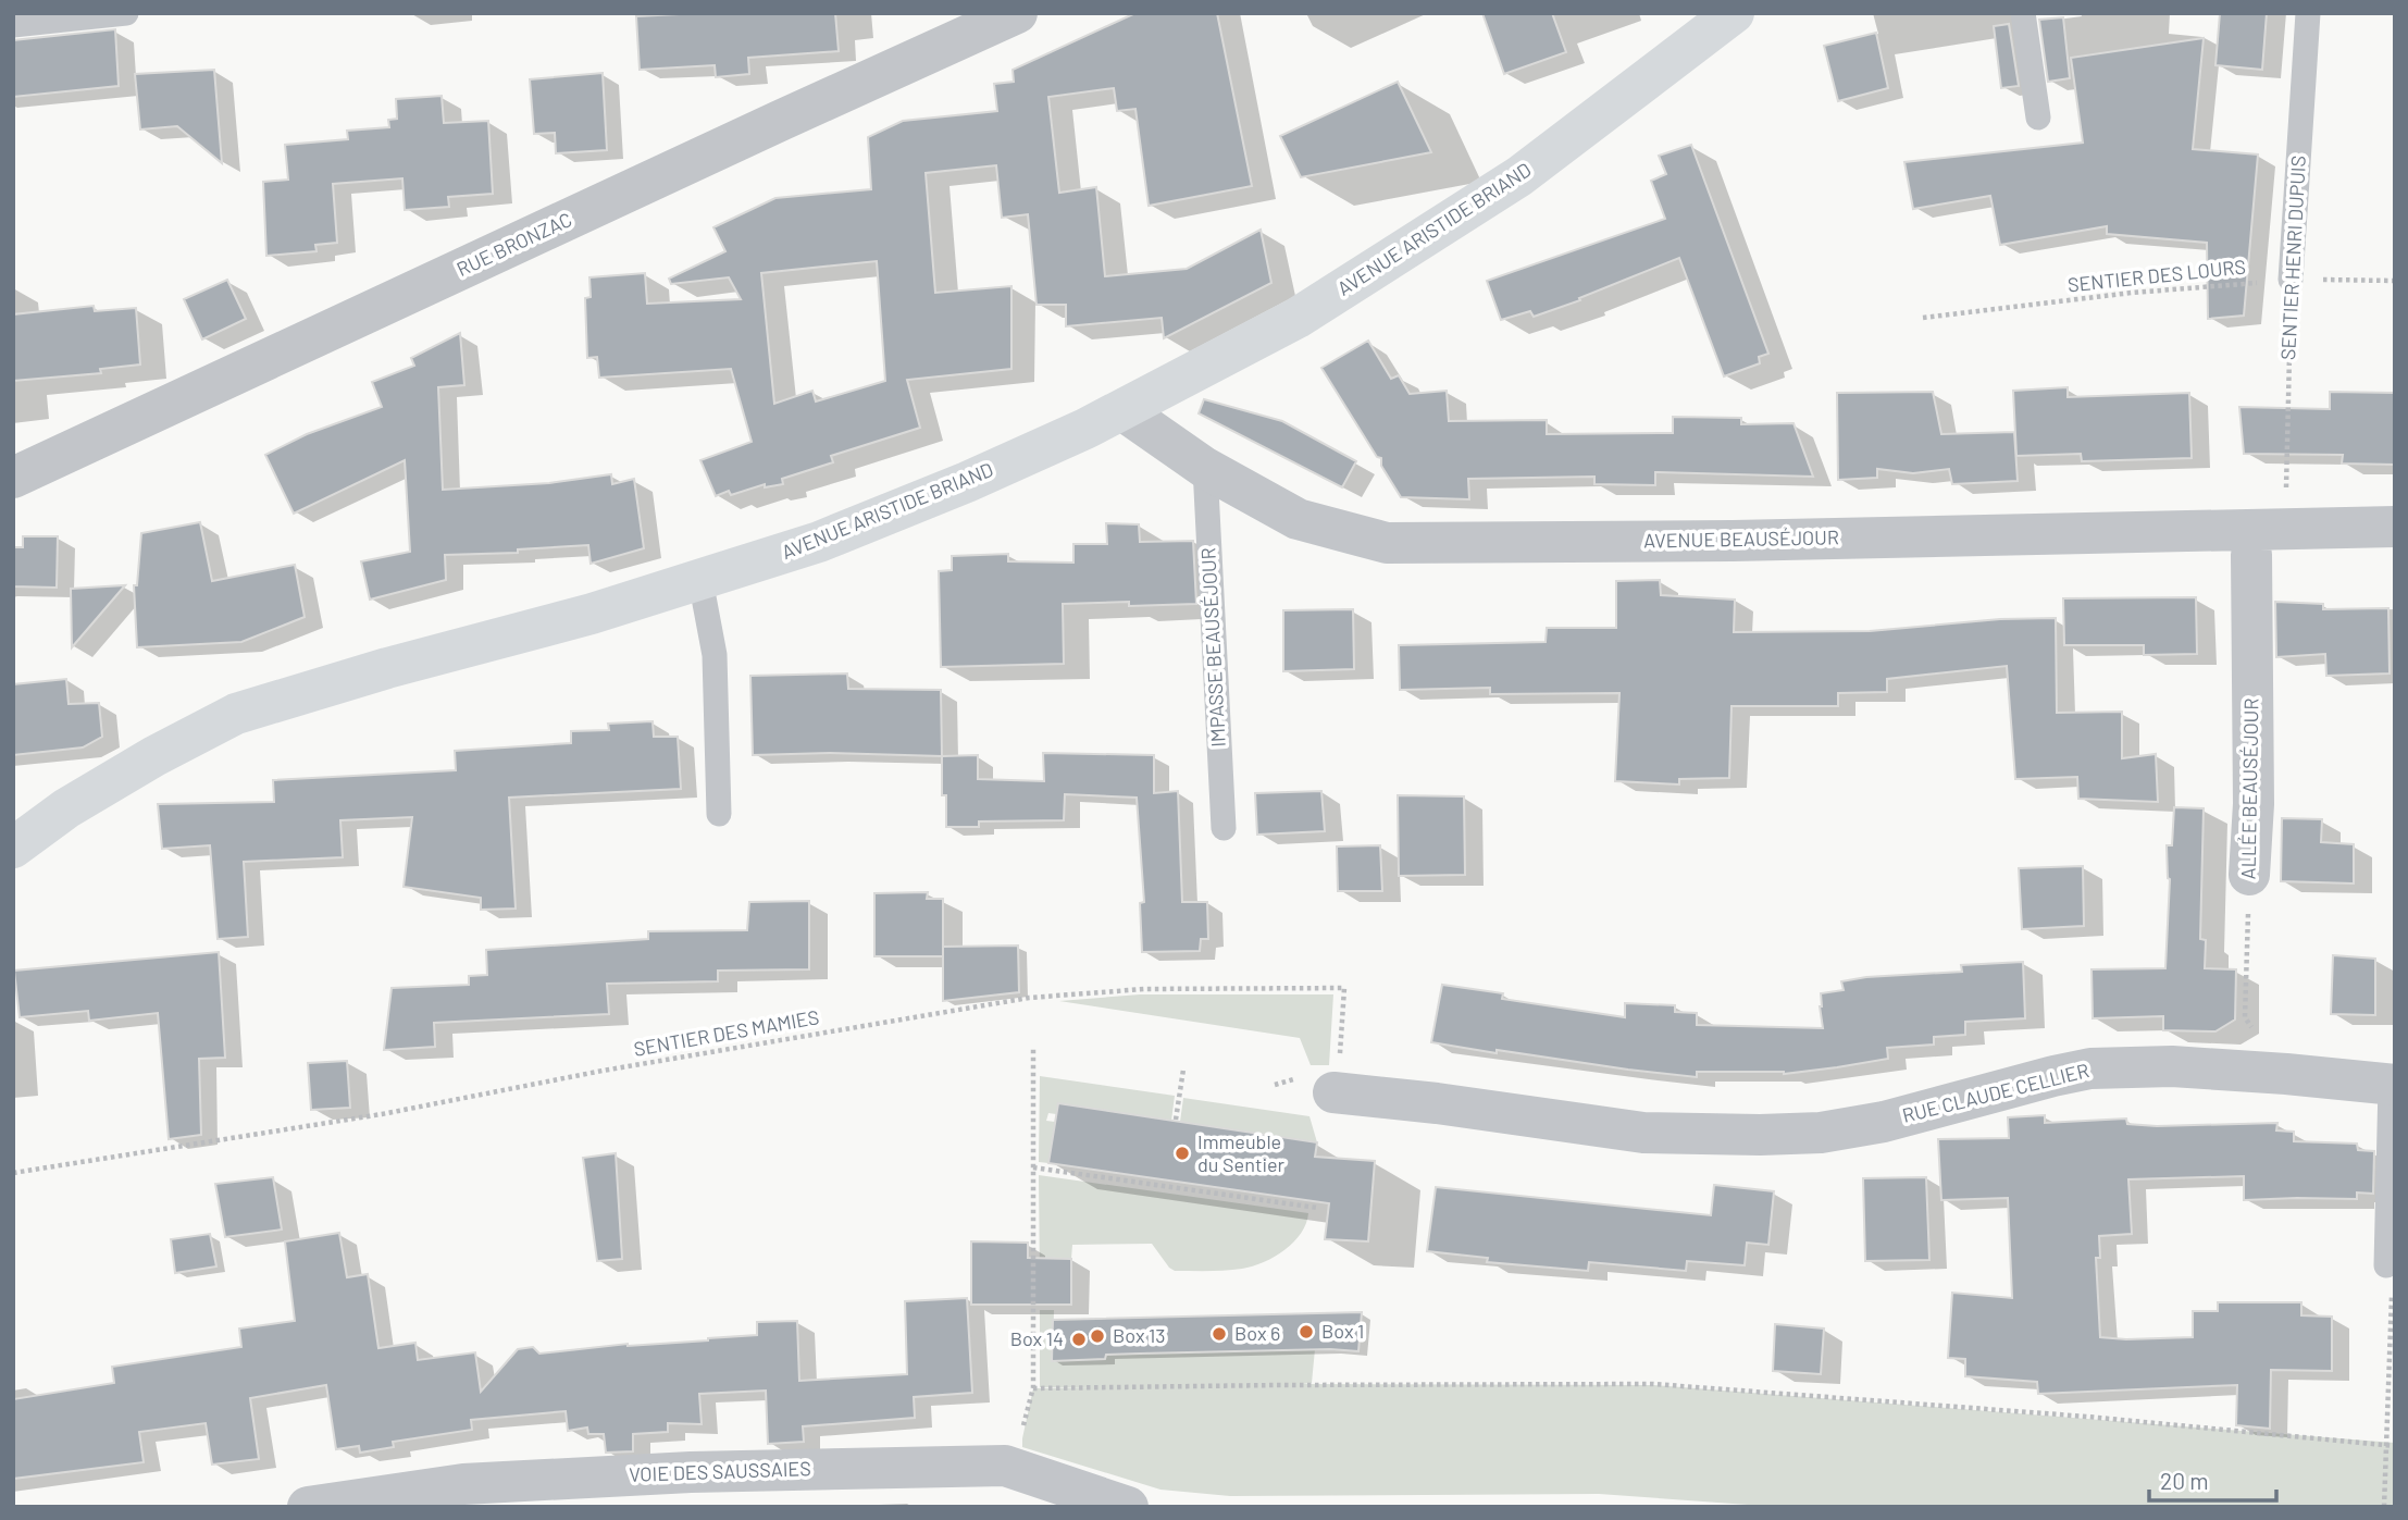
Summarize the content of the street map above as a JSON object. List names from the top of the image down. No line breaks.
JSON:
{"streets":{"street":["AVENUE ARISTIDE BRIAND","RUE BRONZAC","AVENUE BEAUSÉJOUR","ALLÉE BEAUSÉJOUR","RUE CLAUDE CELLIER","VOIE DES SAUSSAIES"],"lane":["SENTIER HENRI DUPUIS","IMPASSE BEAUSÉJOUR"],"path":["SENTIER DES LOURS","SENTIER DES MAMIES"]},"crossings":[["AVENUE ARISTIDE BRIAND","AVENUE BEAUSÉJOUR"],["SENTIER HENRI DUPUIS","SENTIER DES LOURS"],["AVENUE BEAUSÉJOUR","IMPASSE BEAUSÉJOUR"]],"places":["Immeuble du Sentier","Box 1","Box 6","Box 13","Box 14"],"scale_bar":"20 m"}
